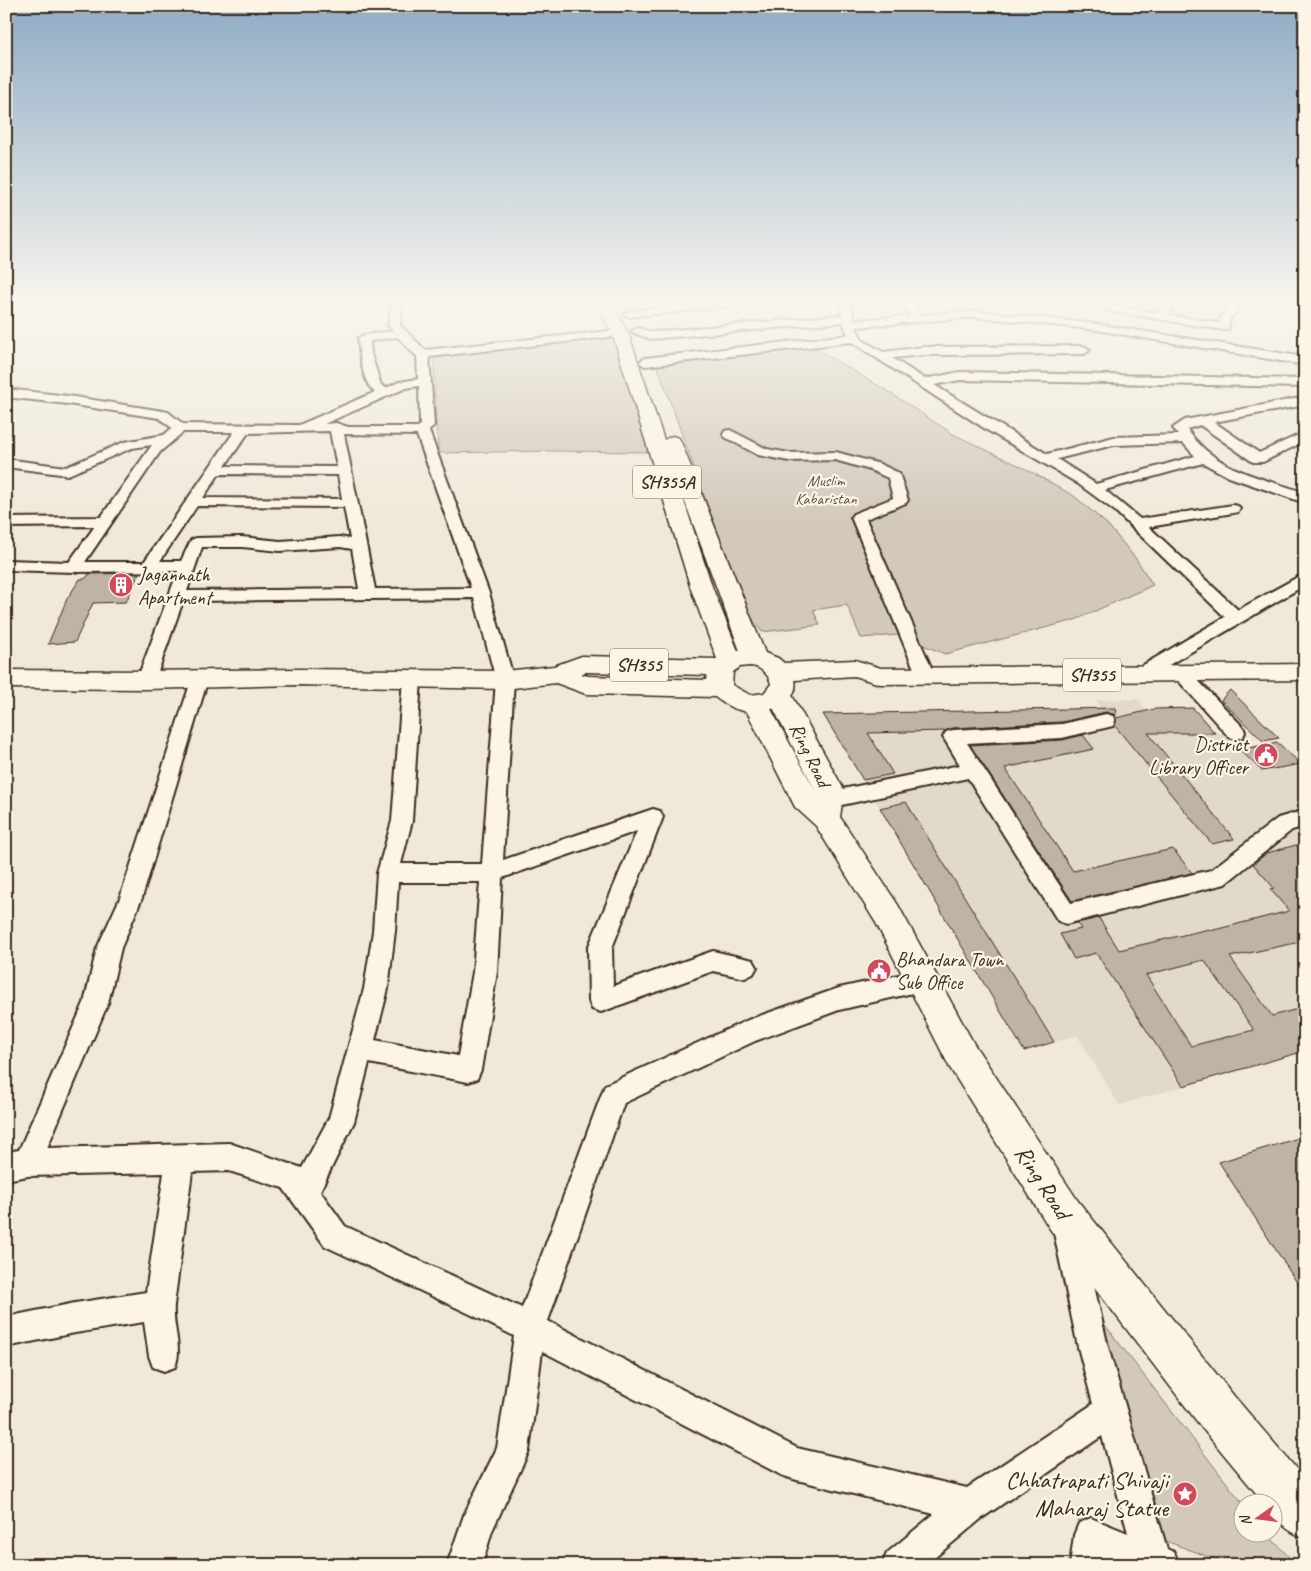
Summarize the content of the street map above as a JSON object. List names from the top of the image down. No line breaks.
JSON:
{"streets":{"main road":["SH355A","SH355","Ring Road"]},"crossings":[["SH355A","SH355"],["SH355","Ring Road"]],"parks":["Muslim Kabaristan"],"places":{"building":["Jagannath Apartment"],"public building":["District Library Officer","Bhandara Town Sub Office"],"place":["Chhatrapati Shivaji Maharaj Statue"]},"north":"left"}
